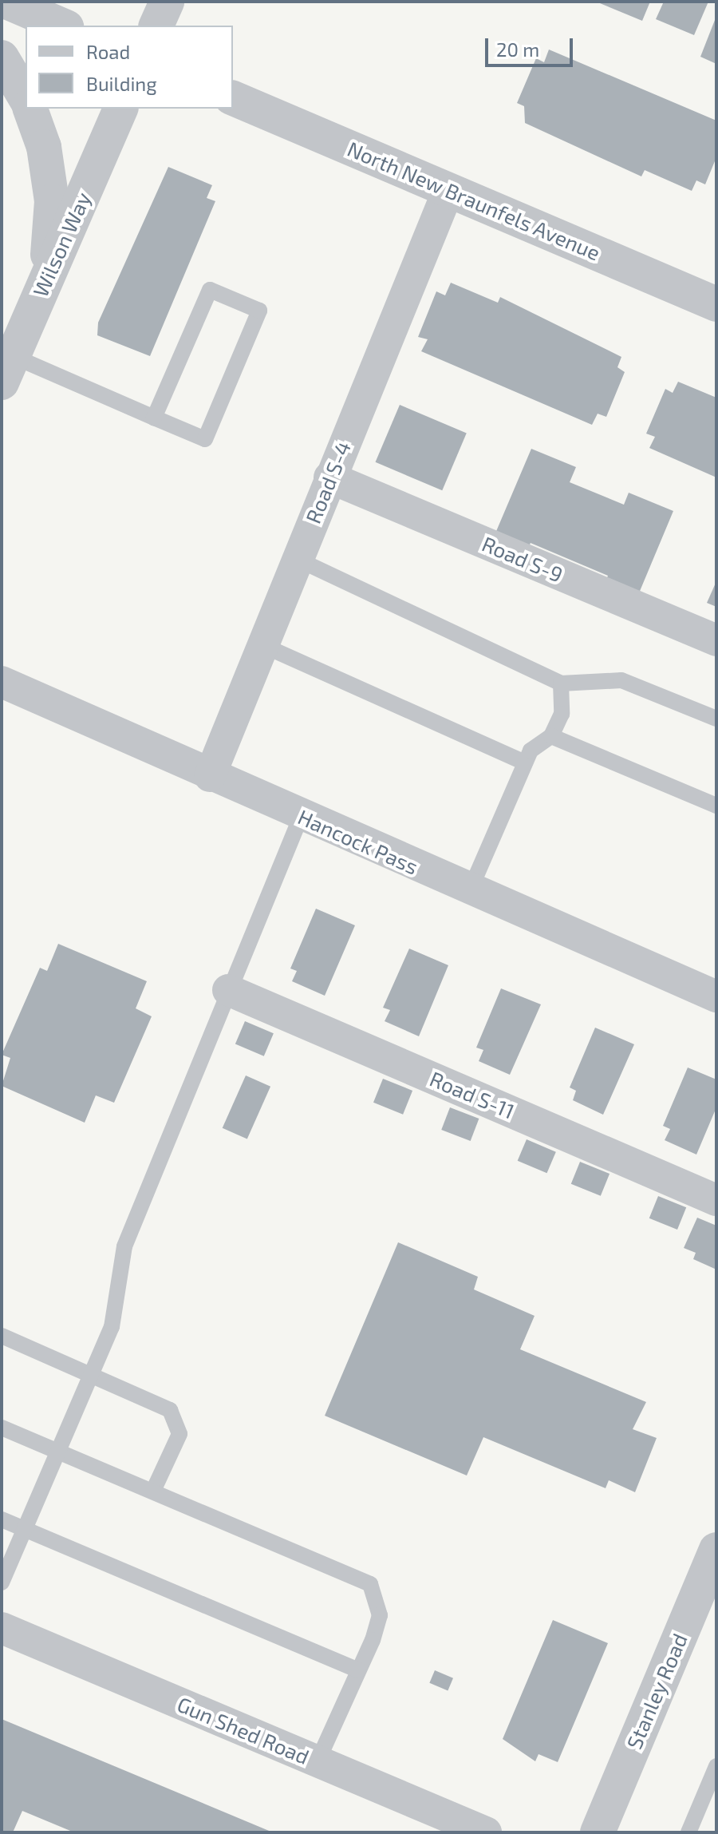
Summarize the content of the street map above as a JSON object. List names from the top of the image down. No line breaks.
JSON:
{"streets":{"street":["North New Braunfels Avenue","Wilson Way","Road S-4","Road S-9","Hancock Pass","Road S-11","Stanley Road","Gun Shed Road"]},"crossings":[["North New Braunfels Avenue","Road S-4"],["Road S-4","Road S-9"],["Road S-4","Hancock Pass"]],"legend":["Road","Building"],"scale_bar":"20 m"}
